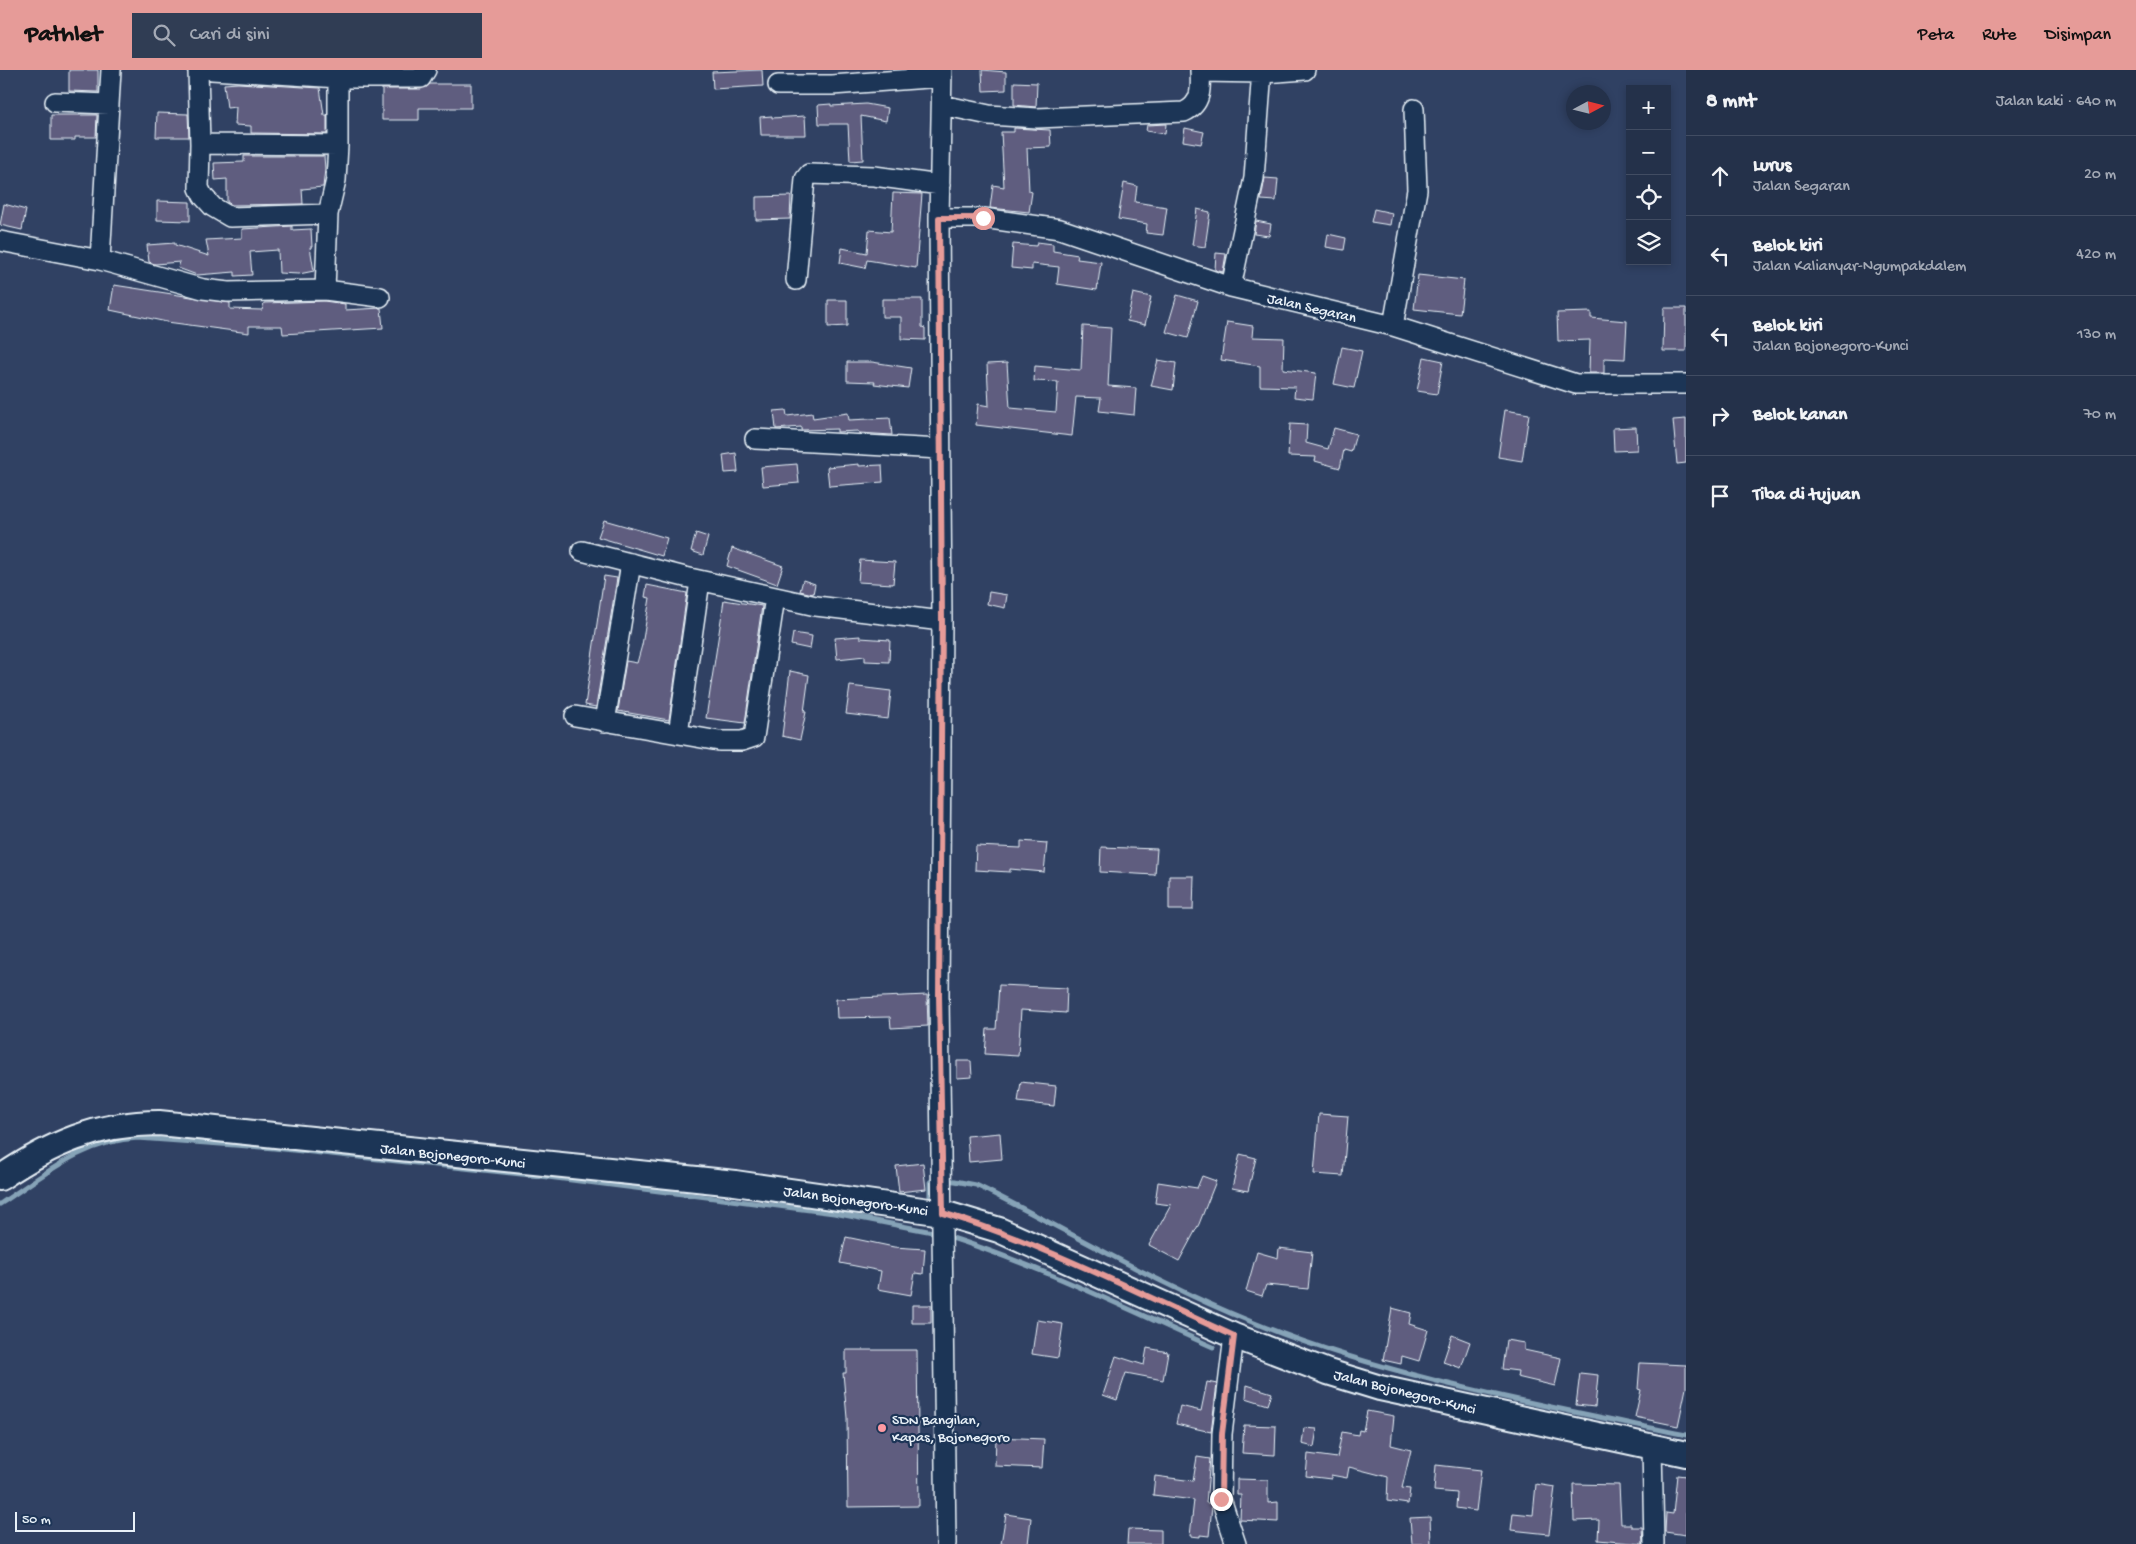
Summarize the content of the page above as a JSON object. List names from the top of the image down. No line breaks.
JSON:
{"streets":{"main road":["Jalan Bojonegoro-Kunci"],"street":["Jalan Segaran"]},"places":["SDN Bangilan, Kapas, Bojonegoro"],"scale_bar":"50 m","north":"right","page":{"header":"Pathlet","search":"Cari di sini","nav":["Peta","Rute","Disimpan"],"heading":["8 mnt","Jalan kaki · 640 m"],"map_buttons":["+","−"],"list":[["Lurus","Jalan Segaran","20 m"],["Belok kiri","Jalan Kalianyar-Ngumpakdalem","420 m"],["Belok kiri","Jalan Bojonegoro-Kunci","130 m"],["Belok kanan","70 m"],"Tiba di tujuan"],"scale":"50 m"}}
